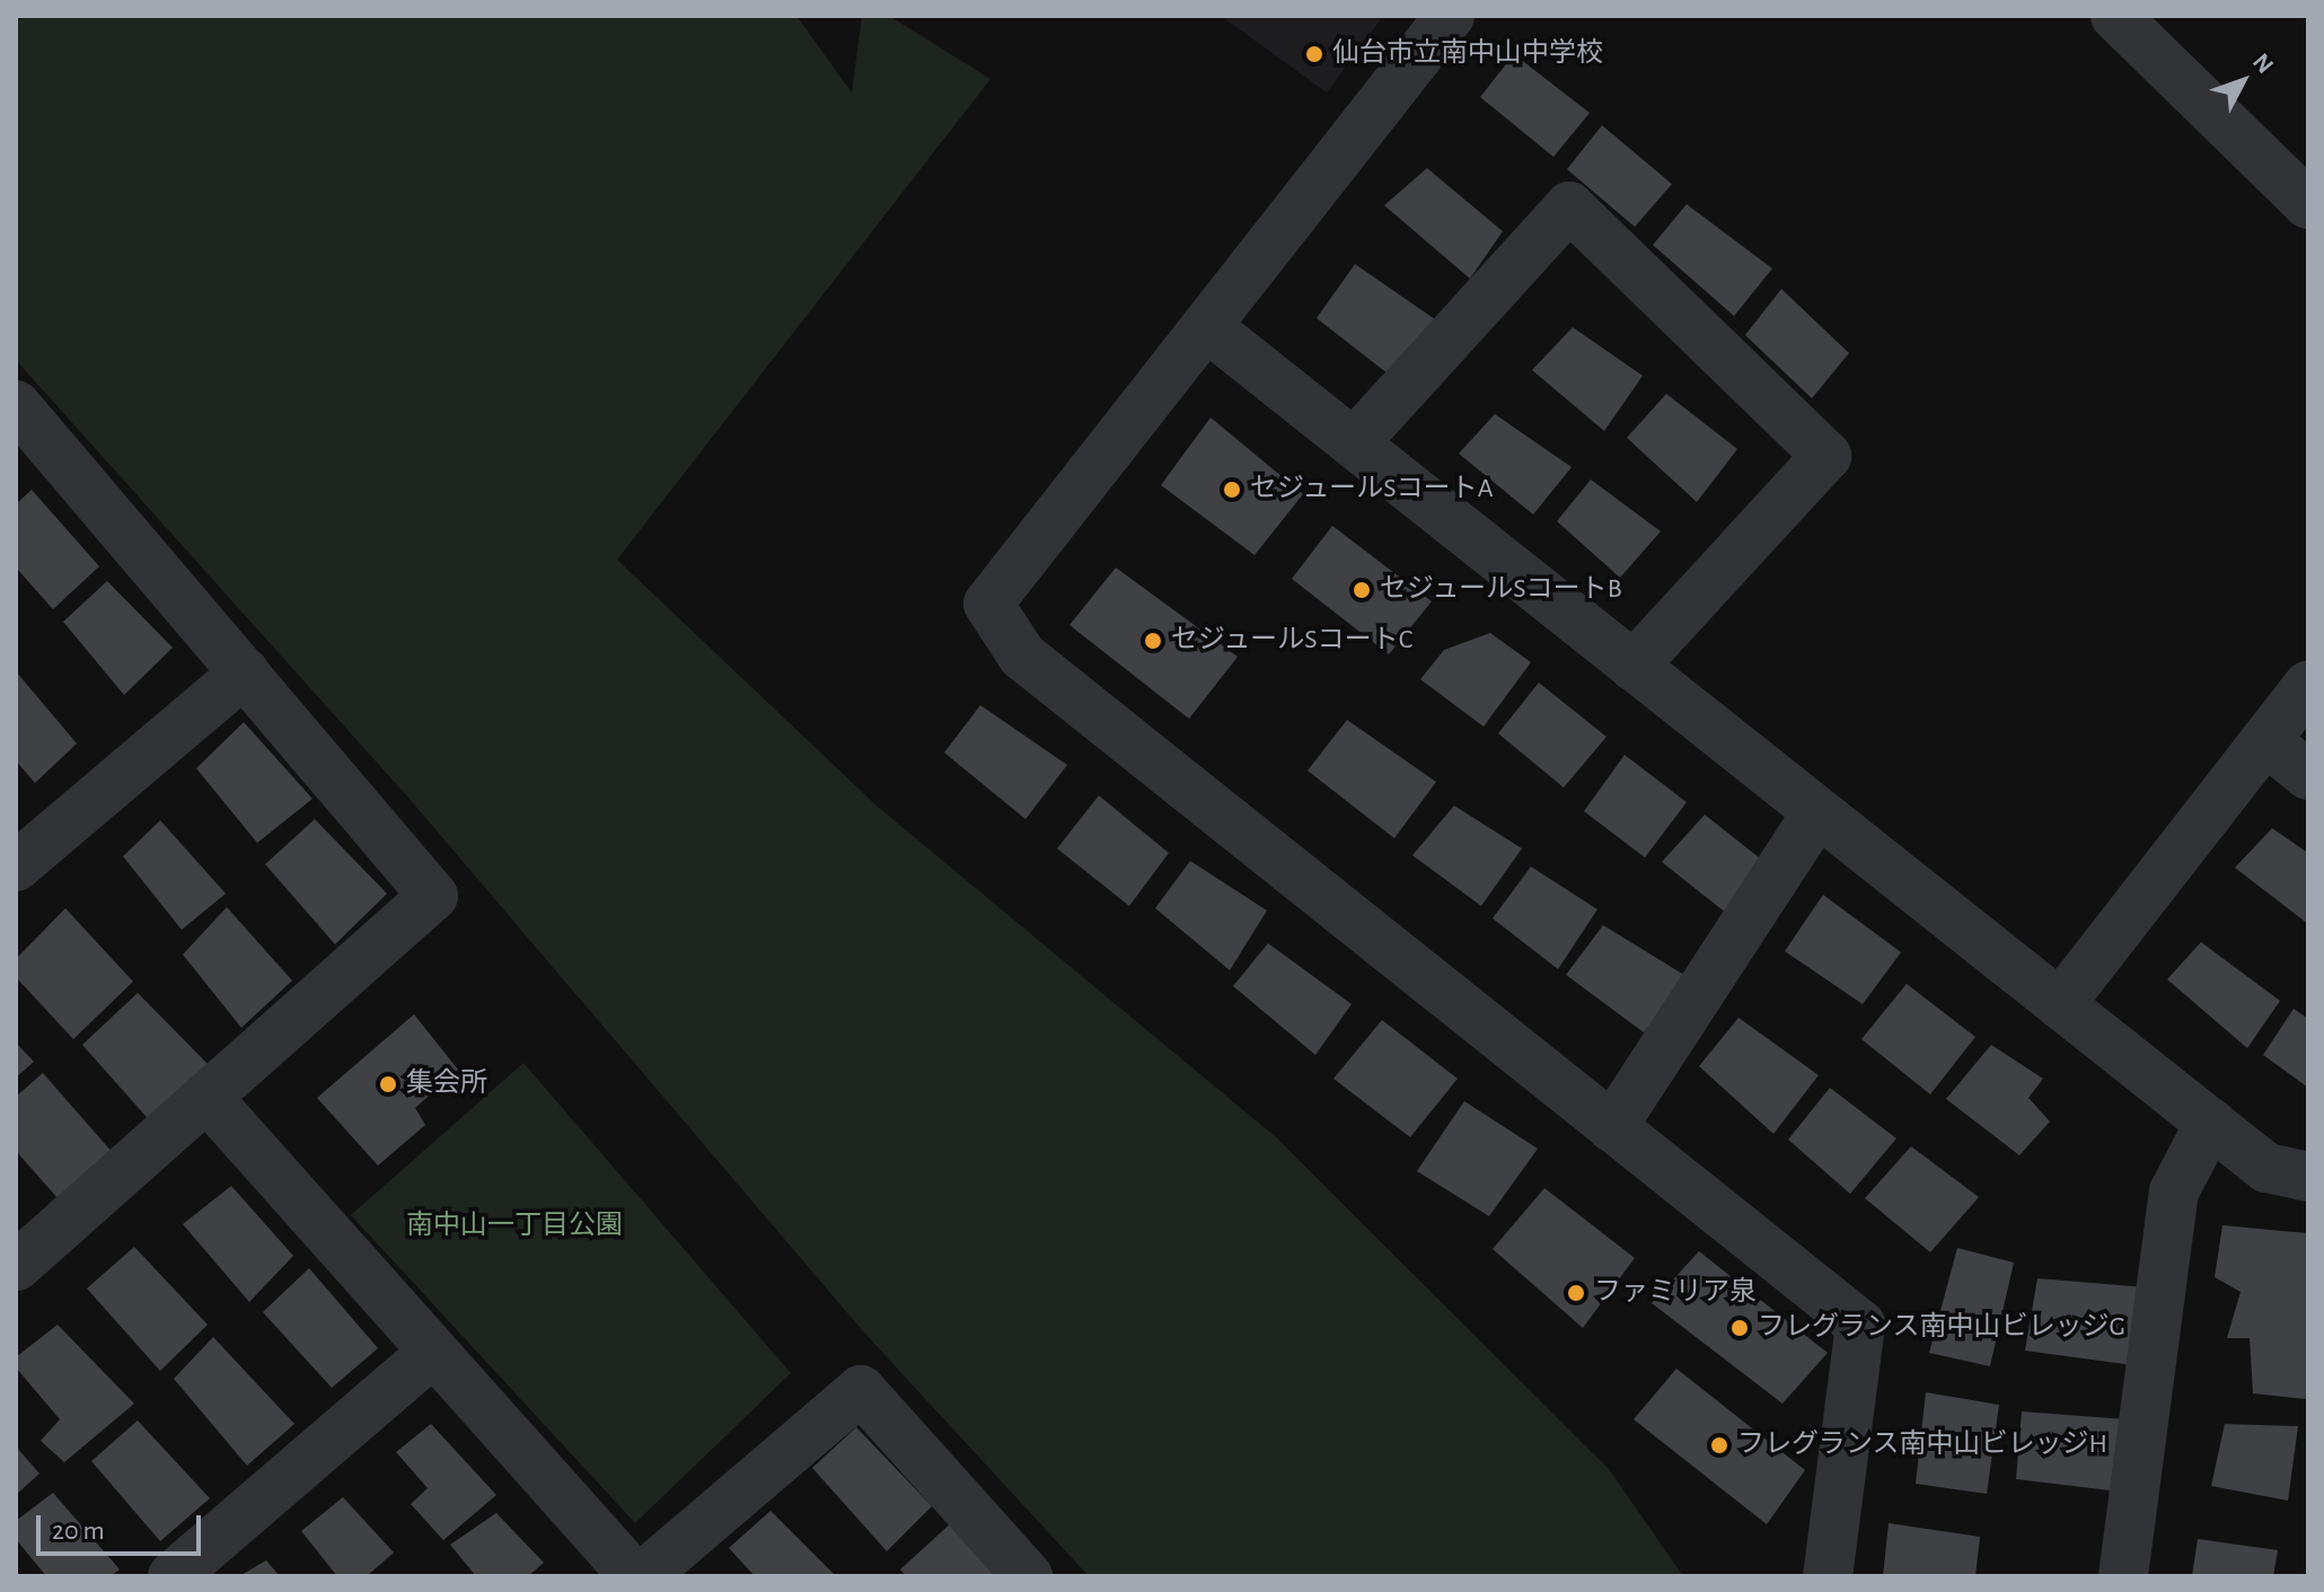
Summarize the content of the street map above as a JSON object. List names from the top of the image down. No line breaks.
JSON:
{"parks":["南中山一丁目公園"],"places":["仙台市立南中山中学校","セジュールSコートA","セジュールSコートB","セジュールSコートC","集会所","ファミリア泉","フレグランス南中山ビレッジG","フレグランス南中山ビレッジH"],"scale_bar":"20 m","north":"top right"}
